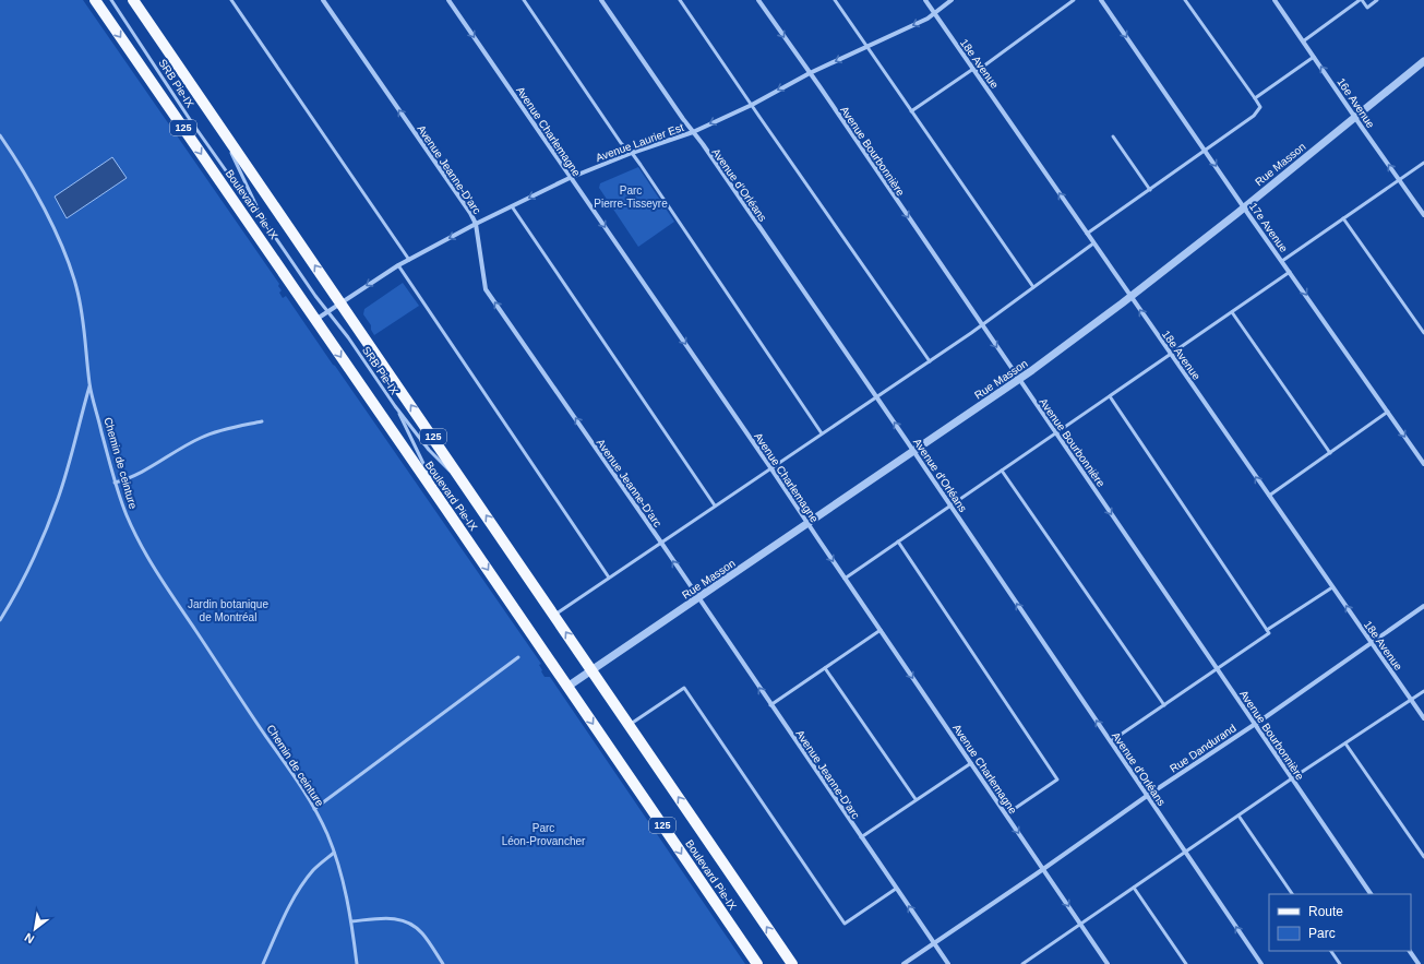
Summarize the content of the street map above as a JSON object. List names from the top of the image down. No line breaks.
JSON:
{"streets":{"main road":["125","Boulevard Pie-IX"],"street":["18e Avenue","16e Avenue","Avenue Charlemagne","Avenue Laurier Est","Avenue Bourbonnière","Rue Masson","Avenue Jeanne-D'arc","Avenue d'Orléans","17e Avenue","Rue Dandurand"],"lane":["SRB Pie-IX","Chemin de ceinture"]},"crossings":[["18e Avenue","Avenue Laurier Est"],["18e Avenue","Rue Masson"],["18e Avenue","Rue Dandurand"],["SRB Pie-IX","Avenue Laurier Est"],["SRB Pie-IX","Boulevard Pie-IX"],["16e Avenue","Rue Masson"],["Avenue Charlemagne","Avenue Laurier Est"],["Avenue Charlemagne","Rue Masson"],["Avenue Charlemagne","Rue Dandurand"],["Avenue Laurier Est","Avenue Bourbonnière"],["Avenue Laurier Est","Avenue Jeanne-D'arc"],["Avenue Laurier Est","Avenue d'Orléans"],["Avenue Laurier Est","Boulevard Pie-IX"],["Avenue Bourbonnière","Rue Masson"],["Avenue Bourbonnière","Rue Dandurand"],["Rue Masson","Avenue Jeanne-D'arc"],["Rue Masson","Avenue d'Orléans"],["Rue Masson","Boulevard Pie-IX"],["Rue Masson","17e Avenue"],["Avenue Jeanne-D'arc","Rue Dandurand"],["Avenue d'Orléans","Rue Dandurand"]],"one_way":["18e Avenue","16e Avenue","Avenue Charlemagne","Avenue Laurier Est","Avenue Bourbonnière","Avenue Jeanne-D'arc","Avenue d'Orléans","17e Avenue"],"parks":["Parc Pierre-Tisseyre","Jardin botanique de Montréal","Parc Léon-Provancher"],"legend":["Route","Parc"],"north":"bottom left"}
